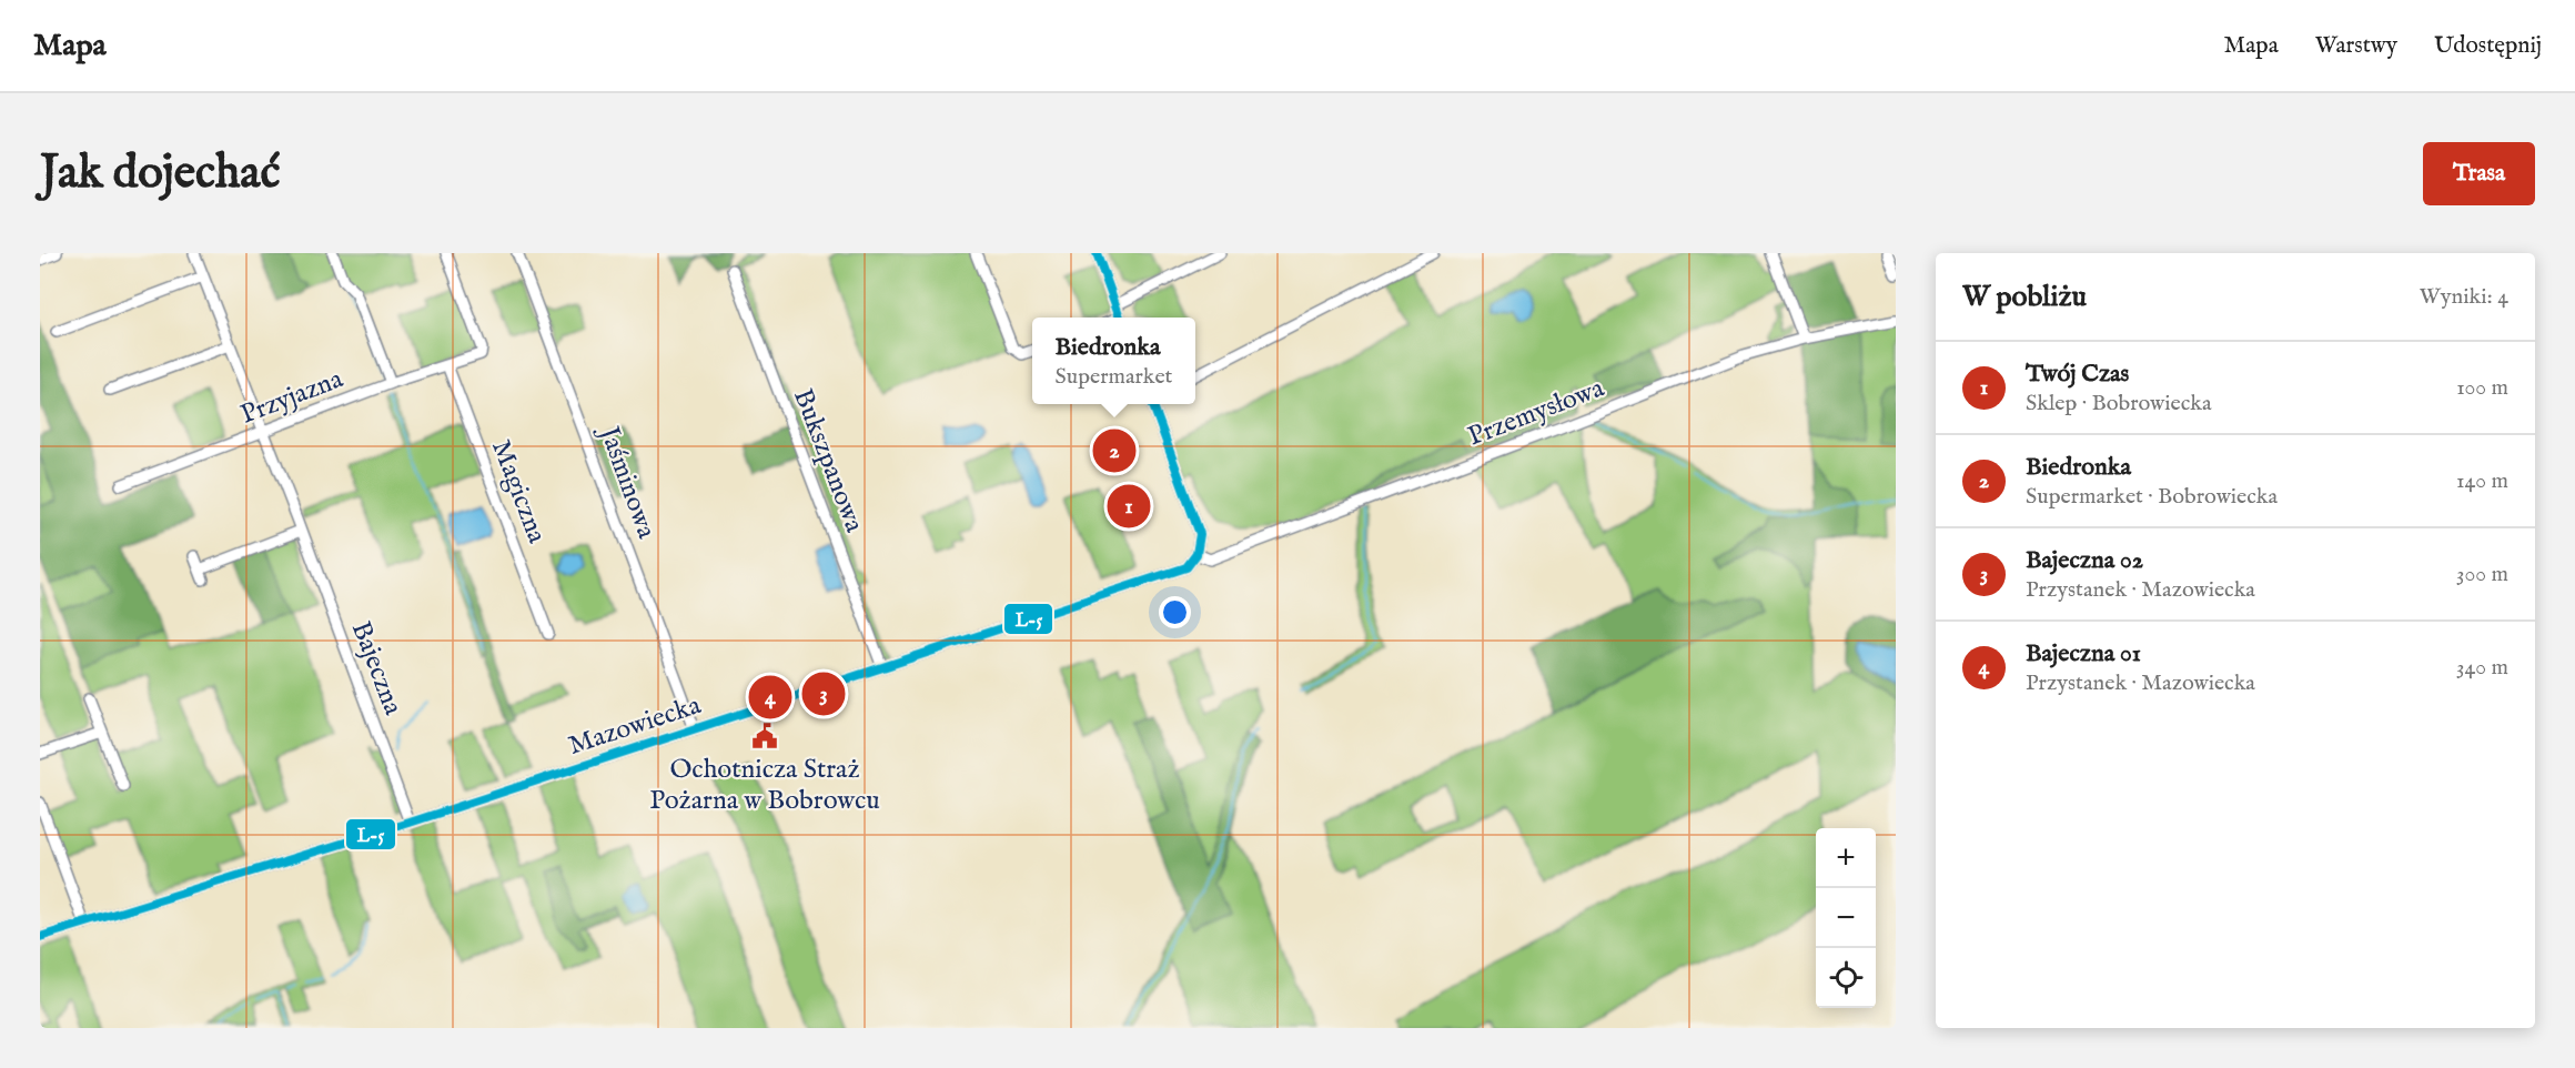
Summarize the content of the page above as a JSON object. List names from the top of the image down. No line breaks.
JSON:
{"streets":{"street":["Przyjazna","Przemysłowa","Bukszpanowa","Jaśminowa","Magiczna","Bajeczna","Mazowiecka"]},"crossings":[["Przyjazna","Magiczna"],["Przyjazna","Bajeczna"],["Przemysłowa","Mazowiecka"],["Bukszpanowa","Mazowiecka"],["Jaśminowa","Mazowiecka"],["Bajeczna","Mazowiecka"]],"places":{"public building":["Ochotnicza Straż Pożarna w Bobrowcu"]},"lines":["transit line L-5"],"page":{"header":"Mapa","nav":["Mapa","Warstwy","Udostępnij"],"buttons":"Trasa","title":"Jak dojechać","heading":["W pobliżu","Wyniki: 4"],"popup":["Biedronka","Supermarket"],"list":[{"mark":"1","name":"Twój Czas","note":"Sklep · Bobrowiecka","value":"100 m"},{"mark":"2","name":"Biedronka","note":"Supermarket · Bobrowiecka","value":"140 m"},{"mark":"3","name":"Bajeczna 02","note":"Przystanek · Mazowiecka","value":"300 m"},{"mark":"4","name":"Bajeczna 01","note":"Przystanek · Mazowiecka","value":"340 m"}],"pins":["2","1","3","4"],"map_buttons":["+","−"]}}
